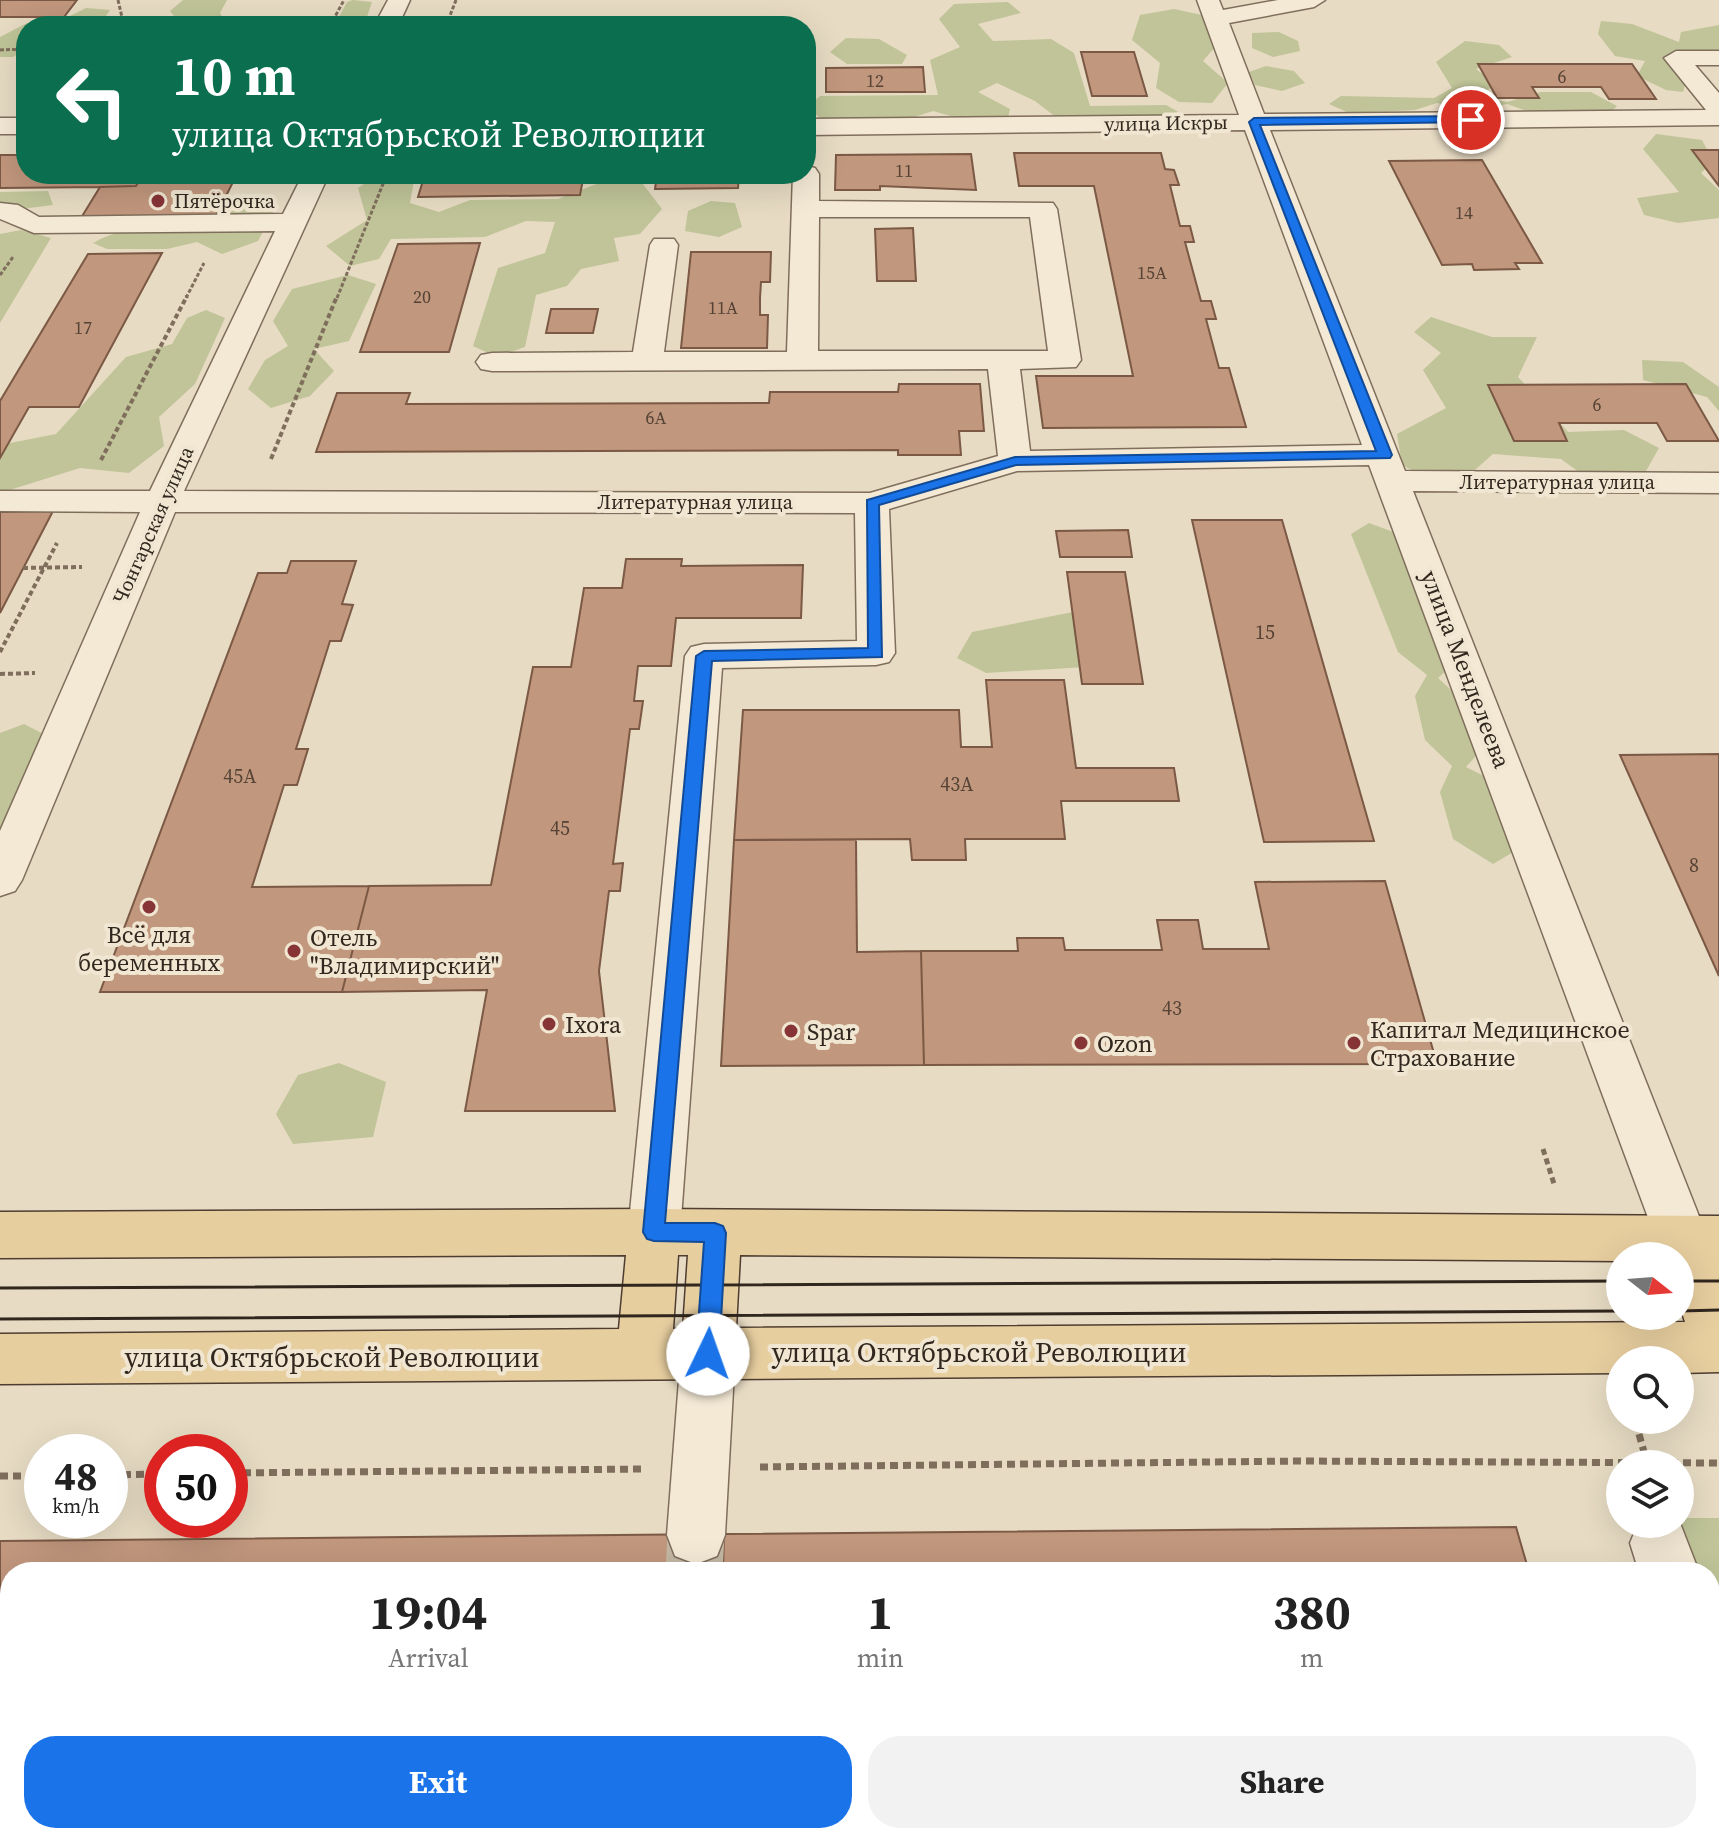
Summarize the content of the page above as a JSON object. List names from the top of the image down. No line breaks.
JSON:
{"streets":{"main road":["улица Менделеева","улица Октябрьской Революции"],"street":["улица Искры","Литературная улица","Чонгарская улица"]},"crossings":[["улица Искры","улица Менделеева"],["Литературная улица","Чонгарская улица"],["Литературная улица","улица Менделеева"]],"places":["Пятёрочка","Всё для беременных","Отель \"Владимирский\"","Ixora","Spar","Ozon","Капитал Медицинское Страхование"],"house_numbers":["6","12","11","14","15А","20","11А","17","6","6А","15","45А","43А","45","8","43"],"north":"right","page":{"turn":["10 m","улица Октябрьской Революции"],"speed":"48 km/h","limit":"50","eta":["19:04","Arrival","1","min","380","m"],"buttons":["Exit","Share"]}}
